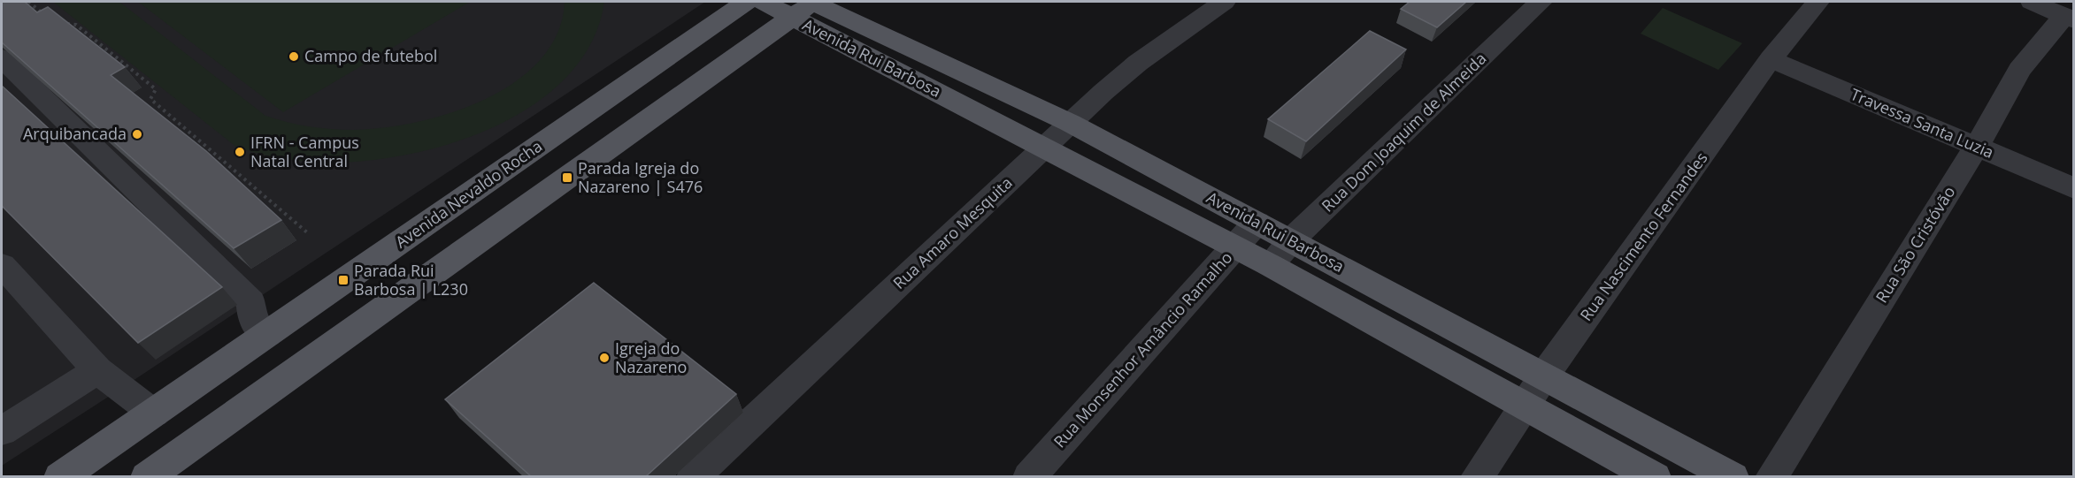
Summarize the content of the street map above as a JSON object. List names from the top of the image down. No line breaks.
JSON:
{"streets":{"main road":["Avenida Rui Barbosa","Avenida Nevaldo Rocha"],"street":["Travessa Santa Luzia","Rua Dom Joaquim de Almeida","Rua Amaro Mesquita","Rua Nascimento Fernandes","Rua São Cristóvão","Rua Monsenhor Amâncio Ramalho"]},"crossings":[["Avenida Rui Barbosa","Rua Dom Joaquim de Almeida"],["Avenida Rui Barbosa","Rua Amaro Mesquita"],["Avenida Rui Barbosa","Rua Nascimento Fernandes"],["Avenida Rui Barbosa","Rua Monsenhor Amâncio Ramalho"],["Travessa Santa Luzia","Rua Nascimento Fernandes"],["Travessa Santa Luzia","Rua São Cristóvão"]],"places":{"other":["Campo de futebol","Arquibancada","IFRN - Campus Natal Central","Igreja do Nazareno"],"transit":["Parada Igreja do Nazareno | S476","Parada Rui Barbosa | L230"]}}
